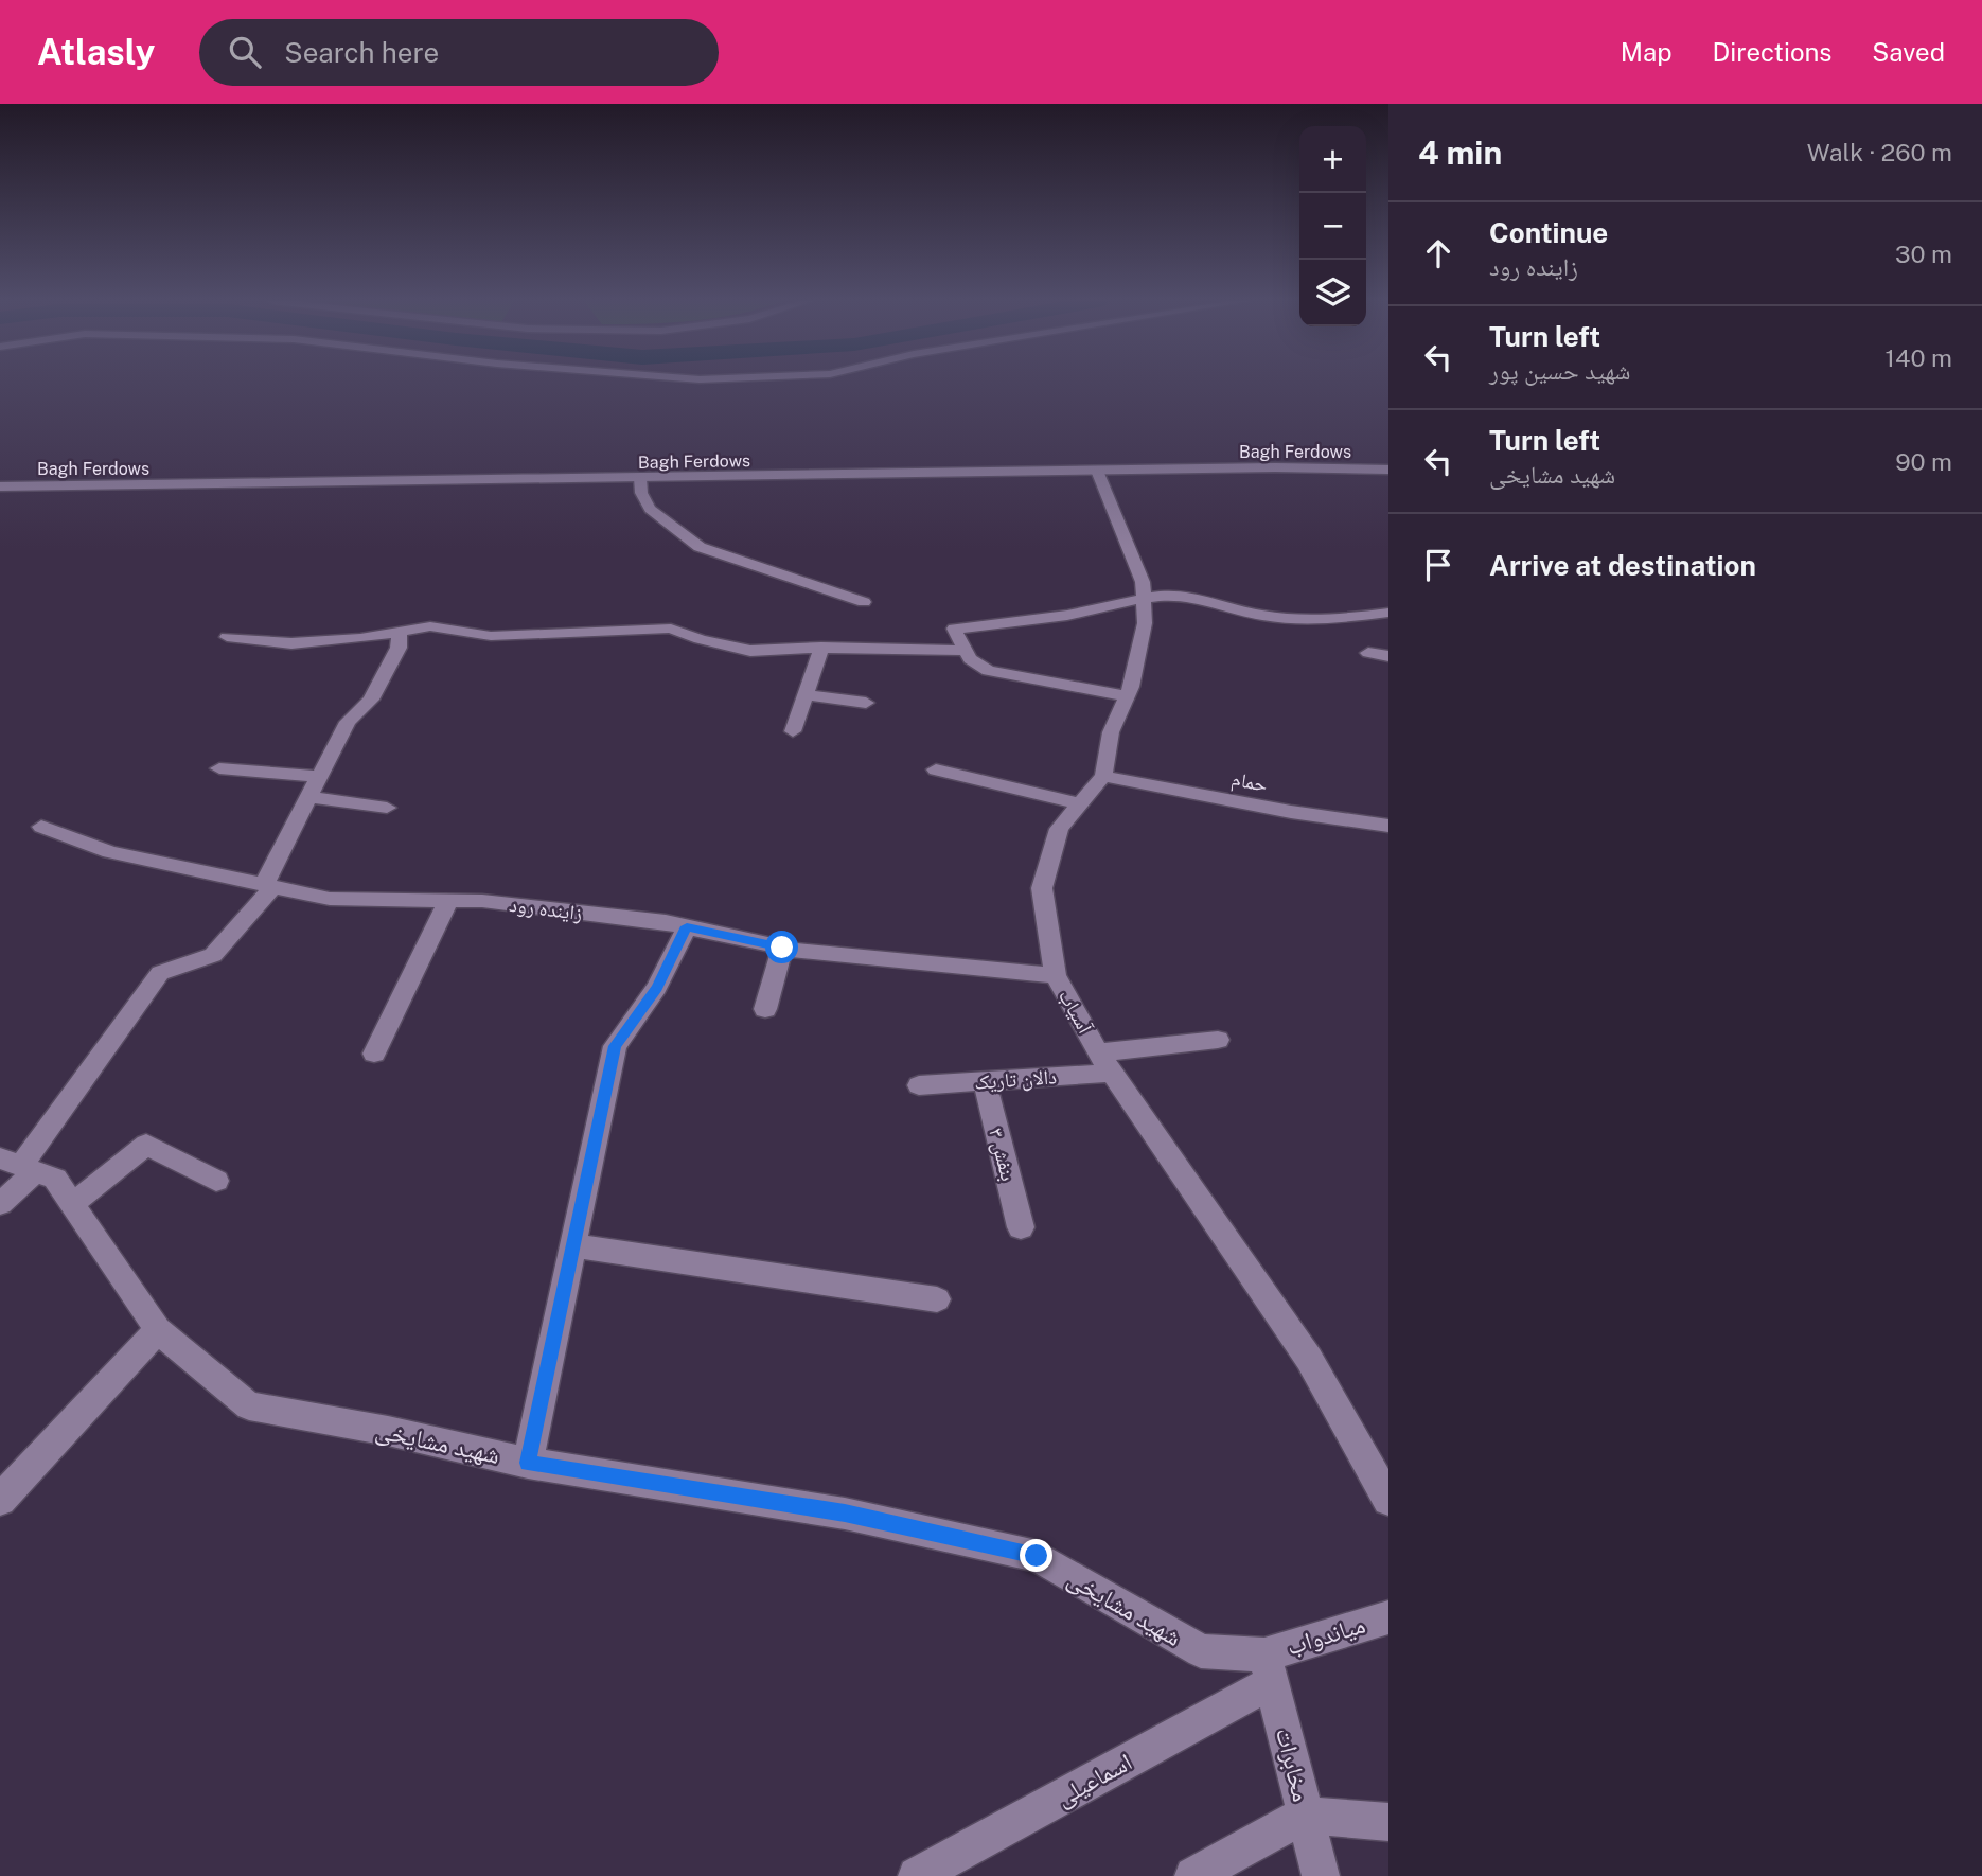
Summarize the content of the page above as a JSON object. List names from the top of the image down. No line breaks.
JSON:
{"streets":{"street":["Bagh Ferdows","حمام","زاینده رود","آسیاب","دالان تاریک","بنفش ۳","شهید مشایخی","میاندواب","مخابرات","اسماعیلی"]},"crossings":[["حمام","آسیاب"],["زاینده رود","آسیاب"],["آسیاب","دالان تاریک"],["دالان تاریک","بنفش ۳"],["شهید مشایخی","میاندواب"],["شهید مشایخی","مخابرات"],["شهید مشایخی","اسماعیلی"],["میاندواب","مخابرات"],["میاندواب","اسماعیلی"],["مخابرات","اسماعیلی"]],"page":{"header":"Atlasly","search":"Search here","nav":["Map","Directions","Saved"],"heading":["4 min","Walk · 260 m"],"map_buttons":["+","−"],"list":[["Continue","زاینده رود","30 m"],["Turn left","شهید حسین پور","140 m"],["Turn left","شهید مشایخی","90 m"],"Arrive at destination"]}}
